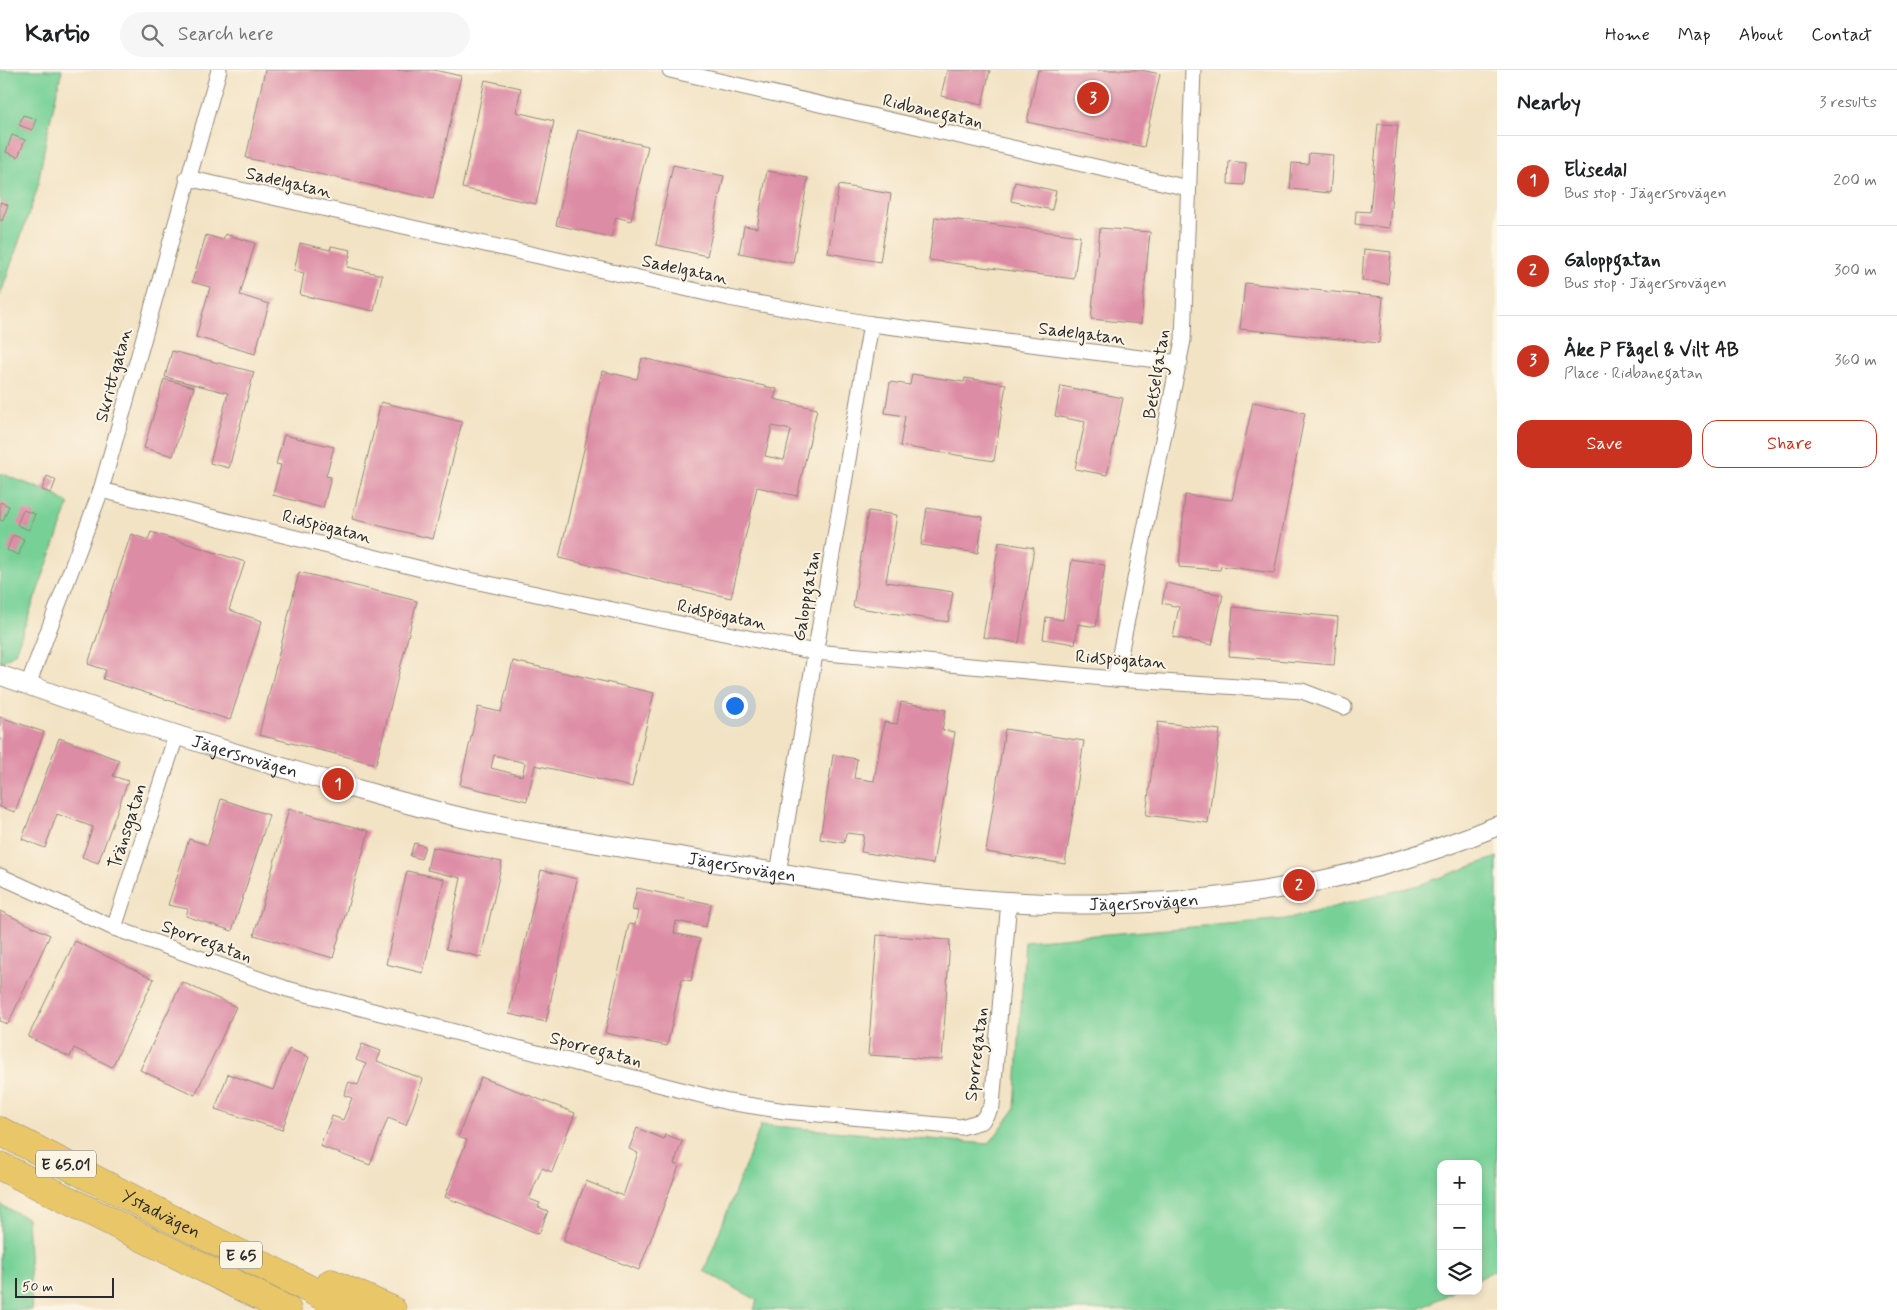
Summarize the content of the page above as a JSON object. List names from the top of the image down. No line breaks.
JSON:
{"streets":{"highway":["E 65.01","Ystadvägen","E 65"],"street":["Ridbanegatan","Sadelgatan","Betselgatan","Skrittgatan","Ridspögatan","Galoppgatan","Jägersrovägen","Tränsgatan","Sporregatan"]},"crossings":[["Ridbanegatan","Betselgatan"],["Sadelgatan","Betselgatan"],["Sadelgatan","Skrittgatan"],["Sadelgatan","Galoppgatan"],["Betselgatan","Ridspögatan"],["Skrittgatan","Ridspögatan"],["Skrittgatan","Jägersrovägen"],["Ridspögatan","Galoppgatan"],["Galoppgatan","Jägersrovägen"],["Jägersrovägen","Tränsgatan"],["Jägersrovägen","Sporregatan"],["Tränsgatan","Sporregatan"]],"scale_bar":"50 m","page":{"header":"Kartio","search":"Search here","nav":["Home","Map","About","Contact"],"heading":["Nearby","3 results"],"pins":["3","1","2"],"list":[{"mark":"1","name":"Elisedal","note":"Bus stop · Jägersrovägen","value":"200 m"},{"mark":"2","name":"Galoppgatan","note":"Bus stop · Jägersrovägen","value":"300 m"},{"mark":"3","name":"Åke P Fågel & Vilt AB","note":"Place · Ridbanegatan","value":"360 m"}],"buttons":["Save","Share"],"map_buttons":["+","−"],"scale":"50 m"}}
